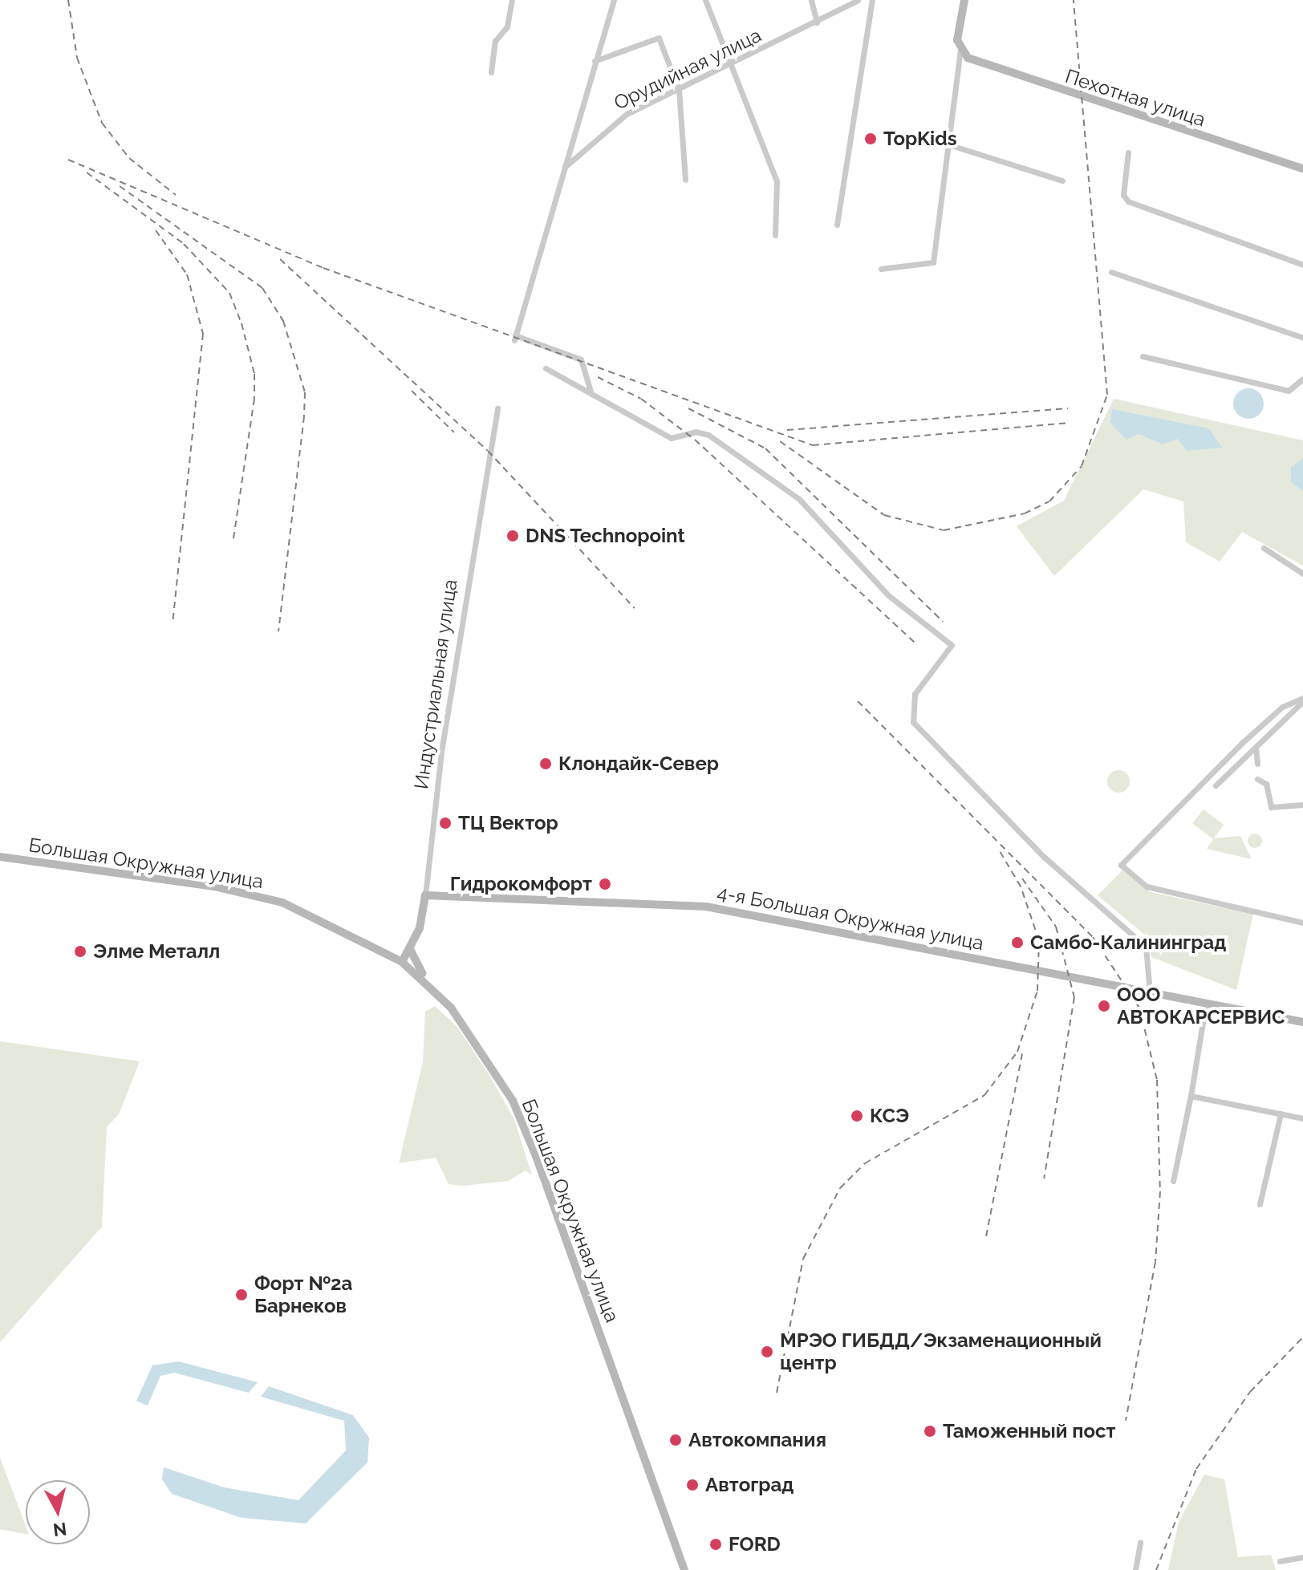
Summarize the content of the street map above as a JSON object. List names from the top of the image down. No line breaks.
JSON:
{"streets":{"street":["Орудийная улица","Пехотная улица","Индустриальная улица","Большая Окружная улица","4-я Большая Окружная улица"]},"crossings":[["Индустриальная улица","Большая Окружная улица"],["Индустриальная улица","4-я Большая Окружная улица"]],"places":["TopKids","DNS Technopoint","Клондайк-Север","ТЦ Вектор","Гидрокомфорт","Самбо-Калининград","Элме Металл","ООО АВТОКАРСЕРВИС","КСЭ","Форт №2а Барнеков","МРЭО ГИБДД/Экзаменационный центр","Таможенный пост","Автокомпания","Автоград","FORD"],"north":"bottom"}
